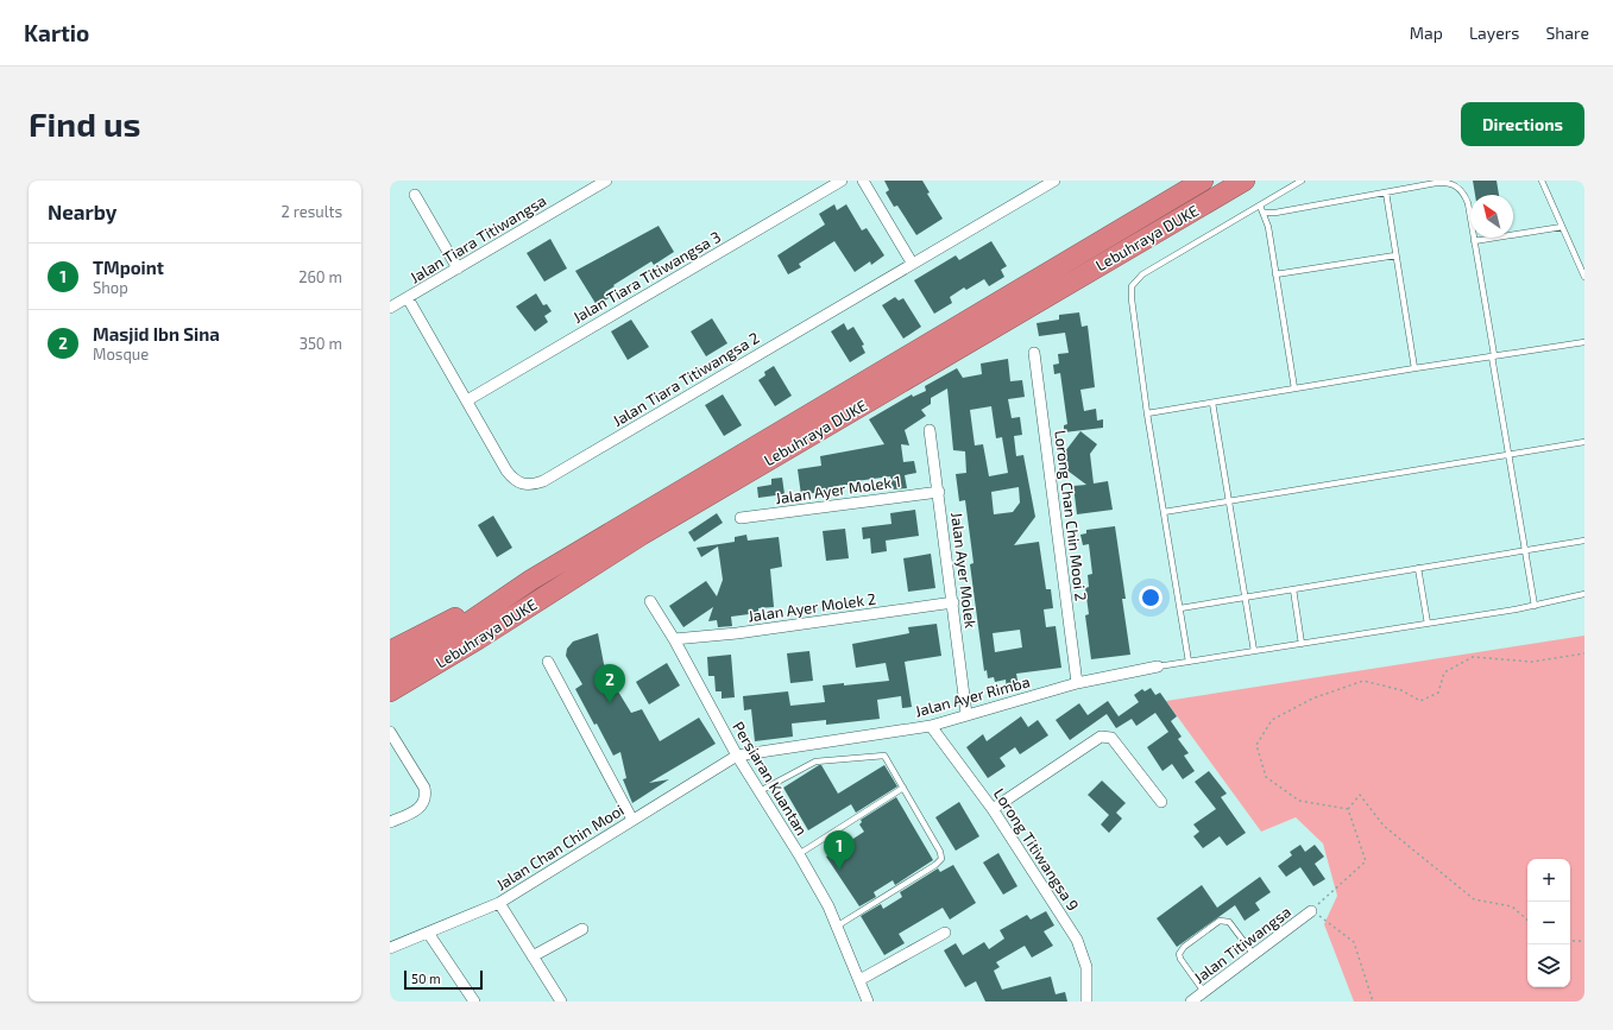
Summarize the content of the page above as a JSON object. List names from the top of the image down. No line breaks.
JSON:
{"streets":{"highway":["Lebuhraya DUKE"],"street":["Jalan Tiara Titiwangsa","Jalan Tiara Titiwangsa 3","Jalan Tiara Titiwangsa 2","Jalan Ayer Molek 1","Lorong Chan Chin Mooi 2","Jalan Ayer Molek","Jalan Ayer Molek 2","Jalan Ayer Rimba","Persiaran Kuantan","Jalan Chan Chin Mooi","Lorong Titiwangsa 9","Jalan Titiwangsa"]},"crossings":[["Jalan Tiara Titiwangsa","Jalan Tiara Titiwangsa 2"],["Jalan Tiara Titiwangsa 3","Jalan Tiara Titiwangsa 2"],["Jalan Ayer Molek 1","Jalan Ayer Molek"],["Lorong Chan Chin Mooi 2","Jalan Ayer Rimba"],["Jalan Ayer Molek","Jalan Ayer Molek 2"],["Jalan Ayer Molek","Jalan Ayer Rimba"],["Jalan Ayer Molek 2","Persiaran Kuantan"],["Jalan Ayer Rimba","Persiaran Kuantan"],["Jalan Ayer Rimba","Jalan Chan Chin Mooi"],["Jalan Ayer Rimba","Lorong Titiwangsa 9"],["Persiaran Kuantan","Jalan Chan Chin Mooi"]],"scale_bar":"50 m","north":"top left","page":{"header":"Kartio","nav":["Map","Layers","Share"],"buttons":"Directions","title":"Find us","heading":["Nearby","2 results"],"list":[{"mark":"1","name":"TMpoint","note":"Shop","value":"260 m"},{"mark":"2","name":"Masjid Ibn Sina","note":"Mosque","value":"350 m"}],"pins":["2","1"],"map_buttons":["+","−"],"scale":"50 m"}}
